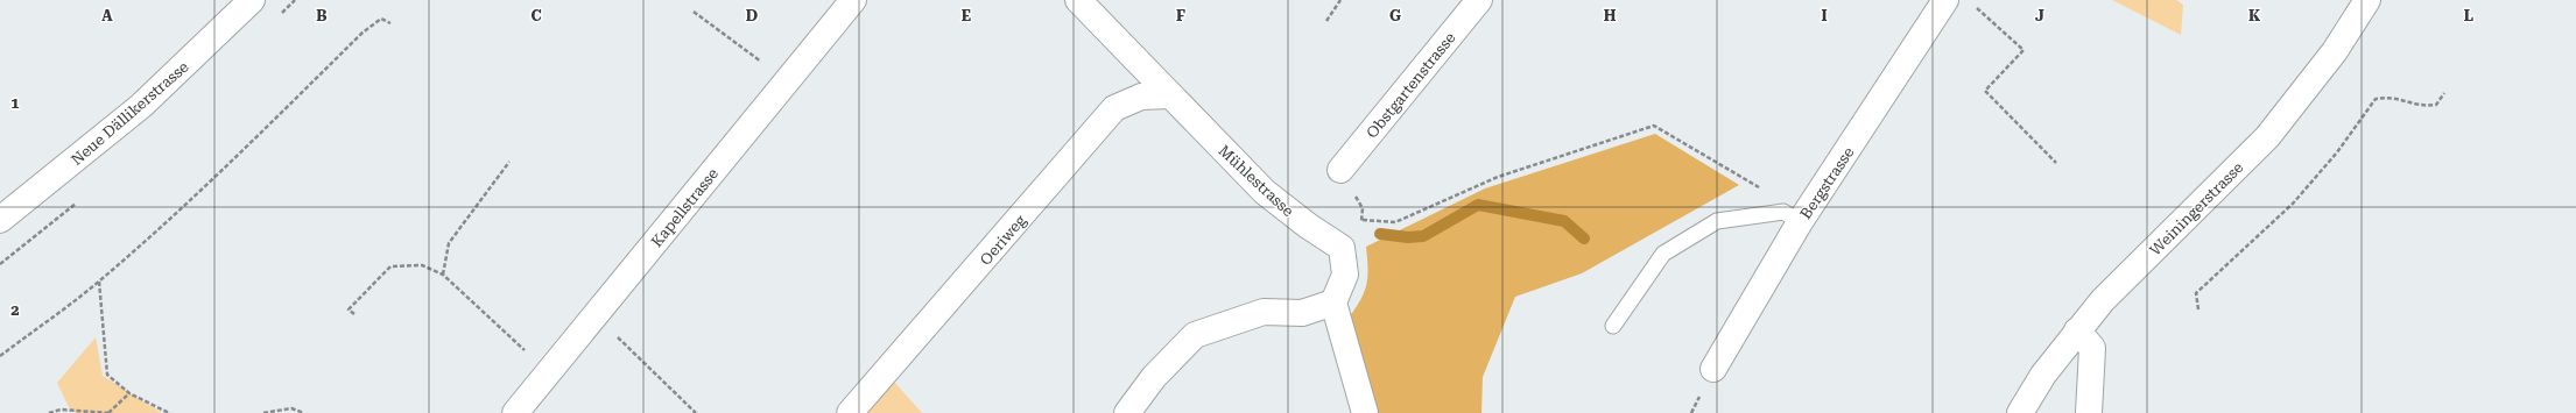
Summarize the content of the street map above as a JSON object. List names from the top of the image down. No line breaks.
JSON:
{"streets":{"street":["Obstgartenstrasse","Neue Dällikerstrasse","Mühlestrasse","Bergstrasse","Kapellstrasse","Weiningerstrasse","Oeriweg"]},"crossings":[["Mühlestrasse","Oeriweg"]],"grid":{"columns":["A","B","C","D","E","F","G","H","I","J","K","L"],"rows":["1","2"]}}
